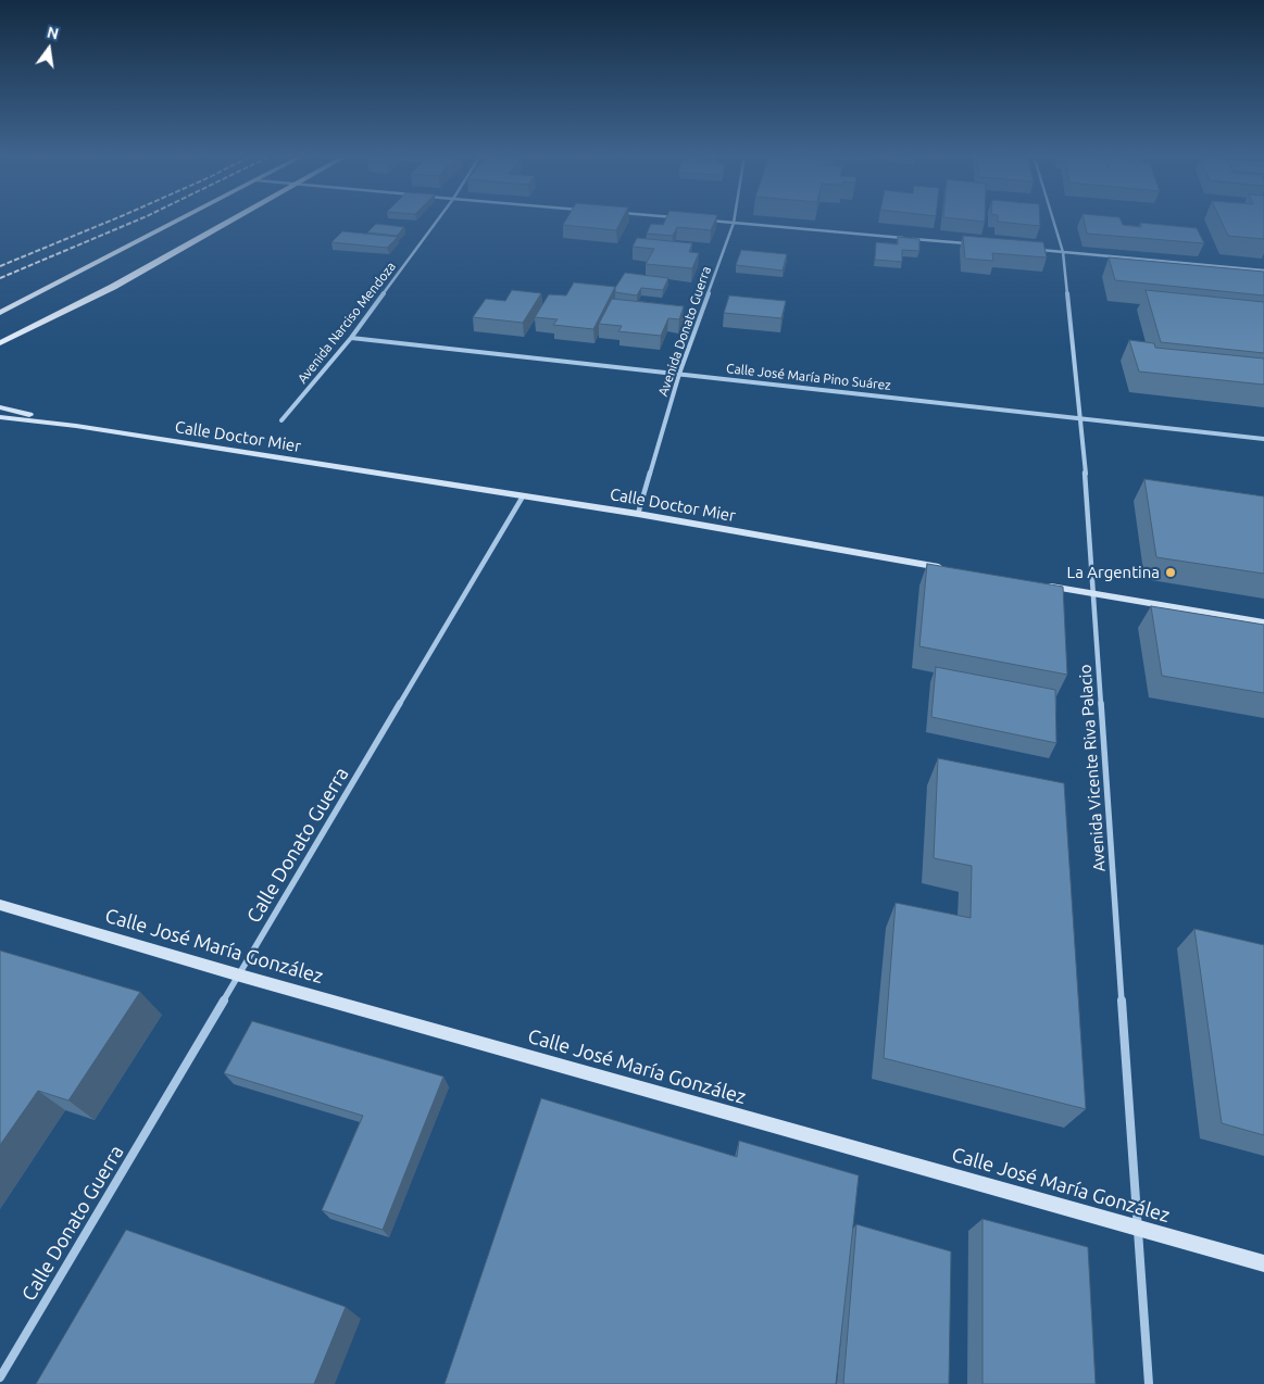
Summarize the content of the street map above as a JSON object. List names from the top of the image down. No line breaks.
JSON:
{"streets":{"main road":["Calle Doctor Mier","Calle José María González"],"street":["Avenida Narciso Mendoza","Avenida Donato Guerra","Calle José María Pino Suárez","Avenida Vicente Riva Palacio","Calle Donato Guerra"]},"crossings":[["Avenida Narciso Mendoza","Calle José María Pino Suárez"],["Avenida Donato Guerra","Calle José María Pino Suárez"],["Avenida Donato Guerra","Calle Doctor Mier"],["Calle José María Pino Suárez","Avenida Vicente Riva Palacio"],["Calle Doctor Mier","Calle Donato Guerra"],["Avenida Vicente Riva Palacio","Calle José María González"],["Calle Donato Guerra","Calle José María González"]],"places":["La Argentina"],"north":"top"}
